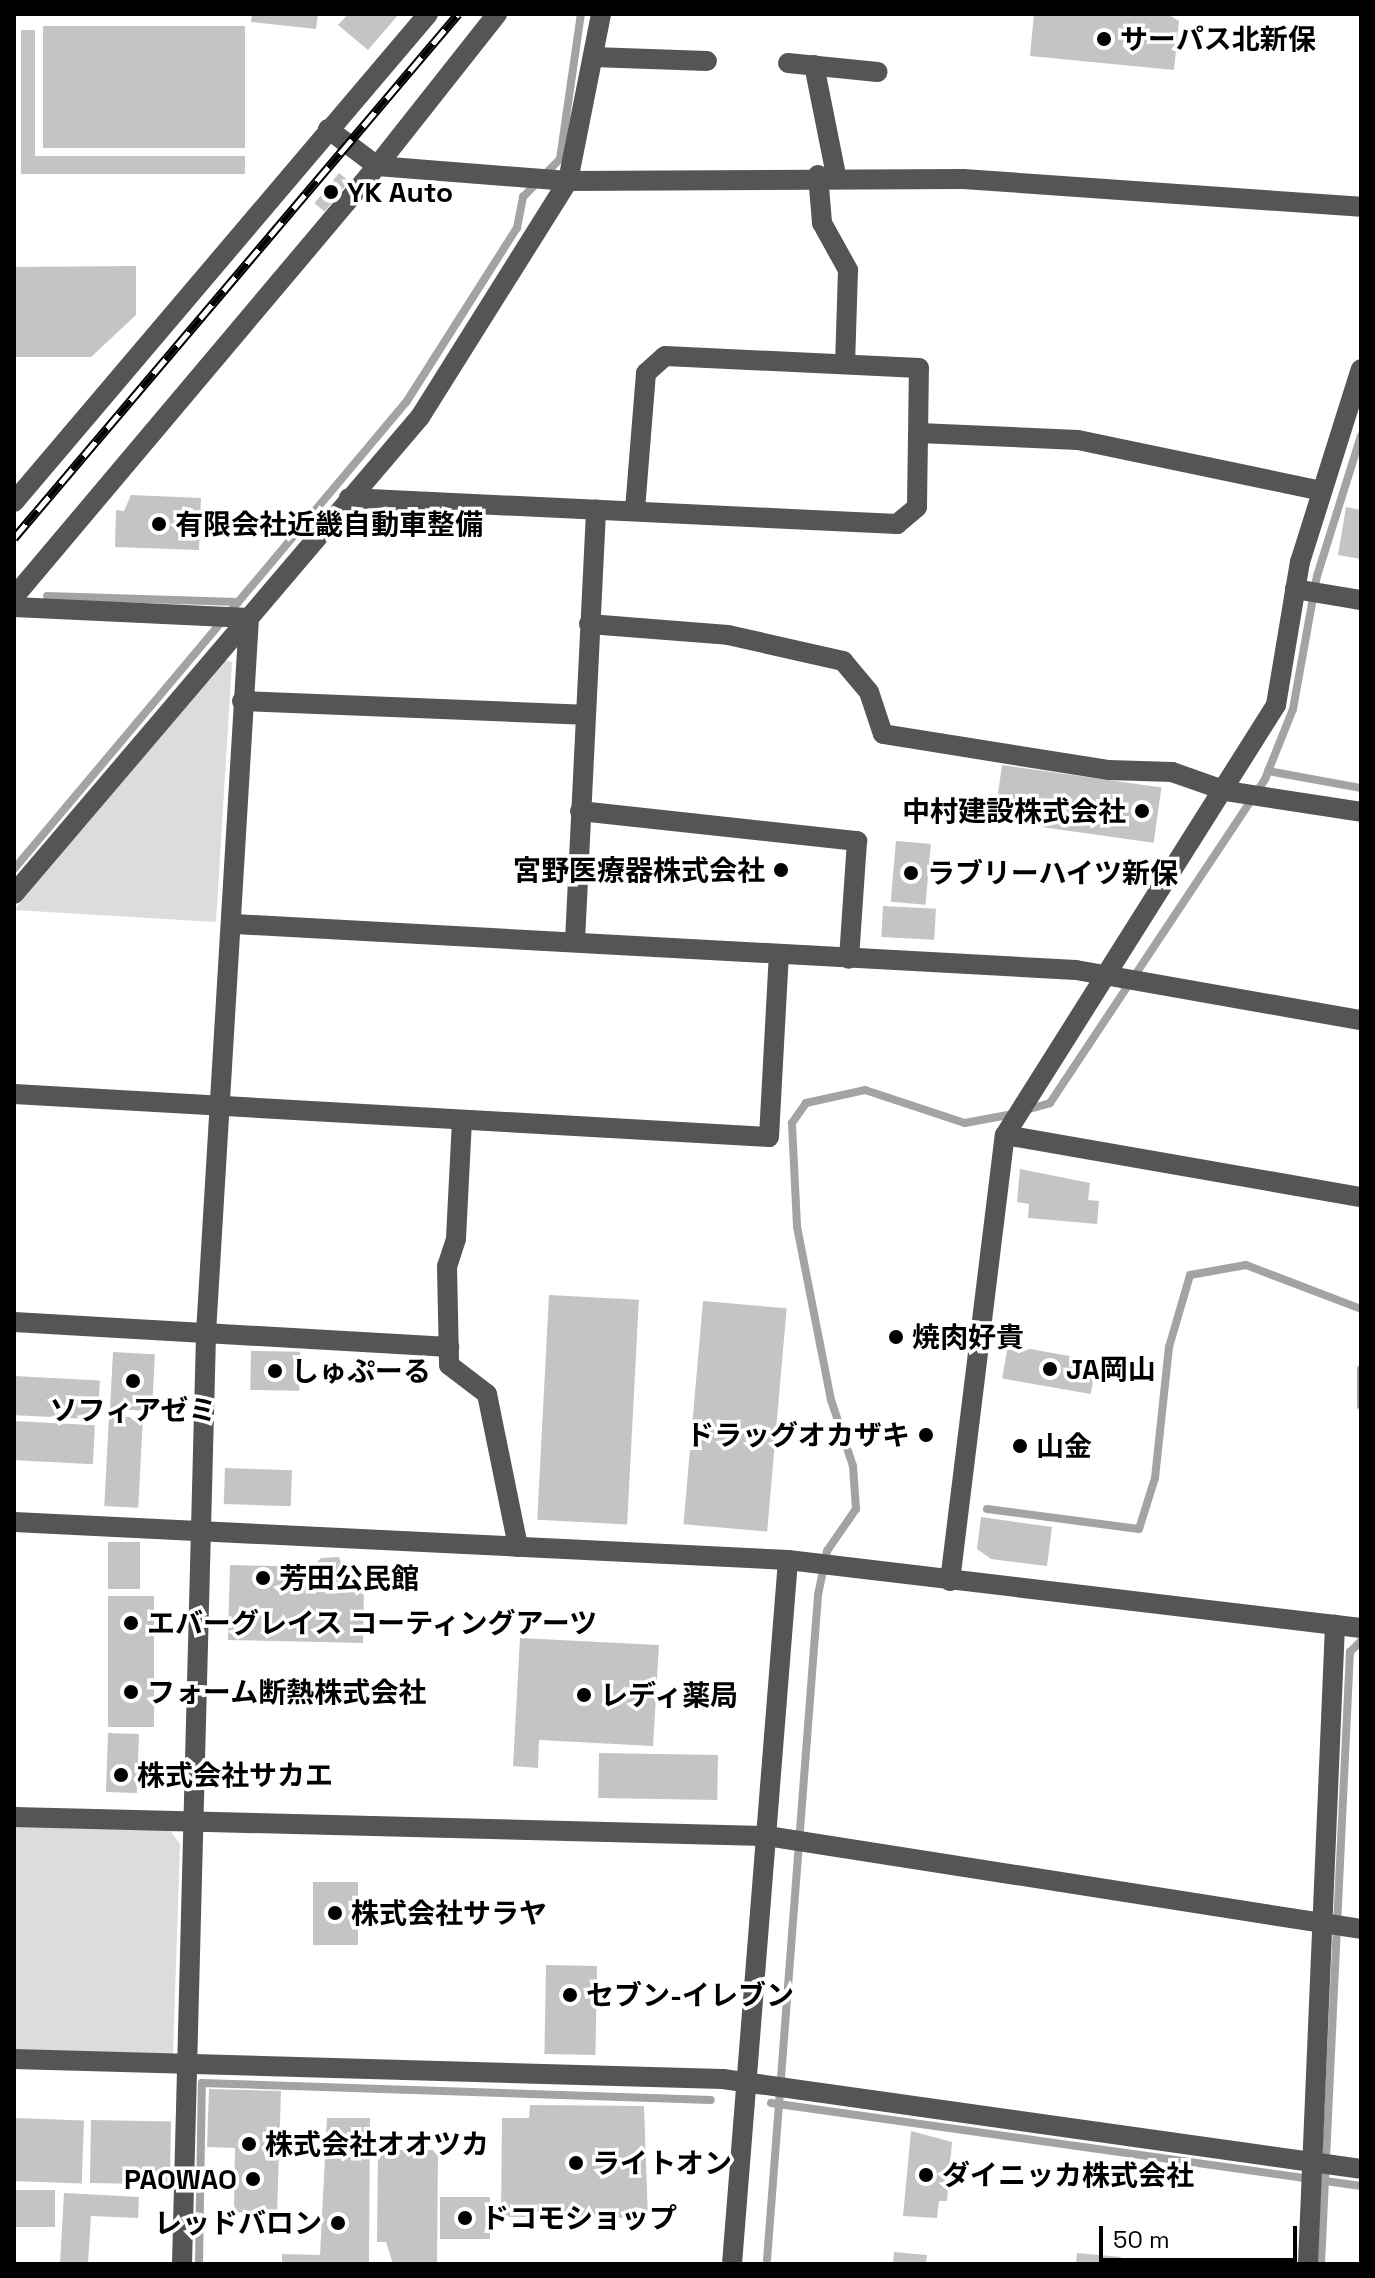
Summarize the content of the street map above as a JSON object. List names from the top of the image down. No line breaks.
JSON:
{"places":["サーパス北新保","YK Auto","有限会社近畿自動車整備","中村建設株式会社","宮野医療器株式会社","ラブリーハイツ新保","焼肉好貴","JA岡山","しゅぷーる","ソフィアゼミ","ドラッグオカザキ","山金","芳田公民館","エバーグレイス コーティングアーツ","フォーム断熱株式会社","レディ薬局","株式会社サカエ","株式会社サラヤ","セブン-イレブン","株式会社オオツカ","ライトオン","ダイニッカ株式会社","PAOWAO","ドコモショップ","レッドバロン"],"scale_bar":"50 m"}
